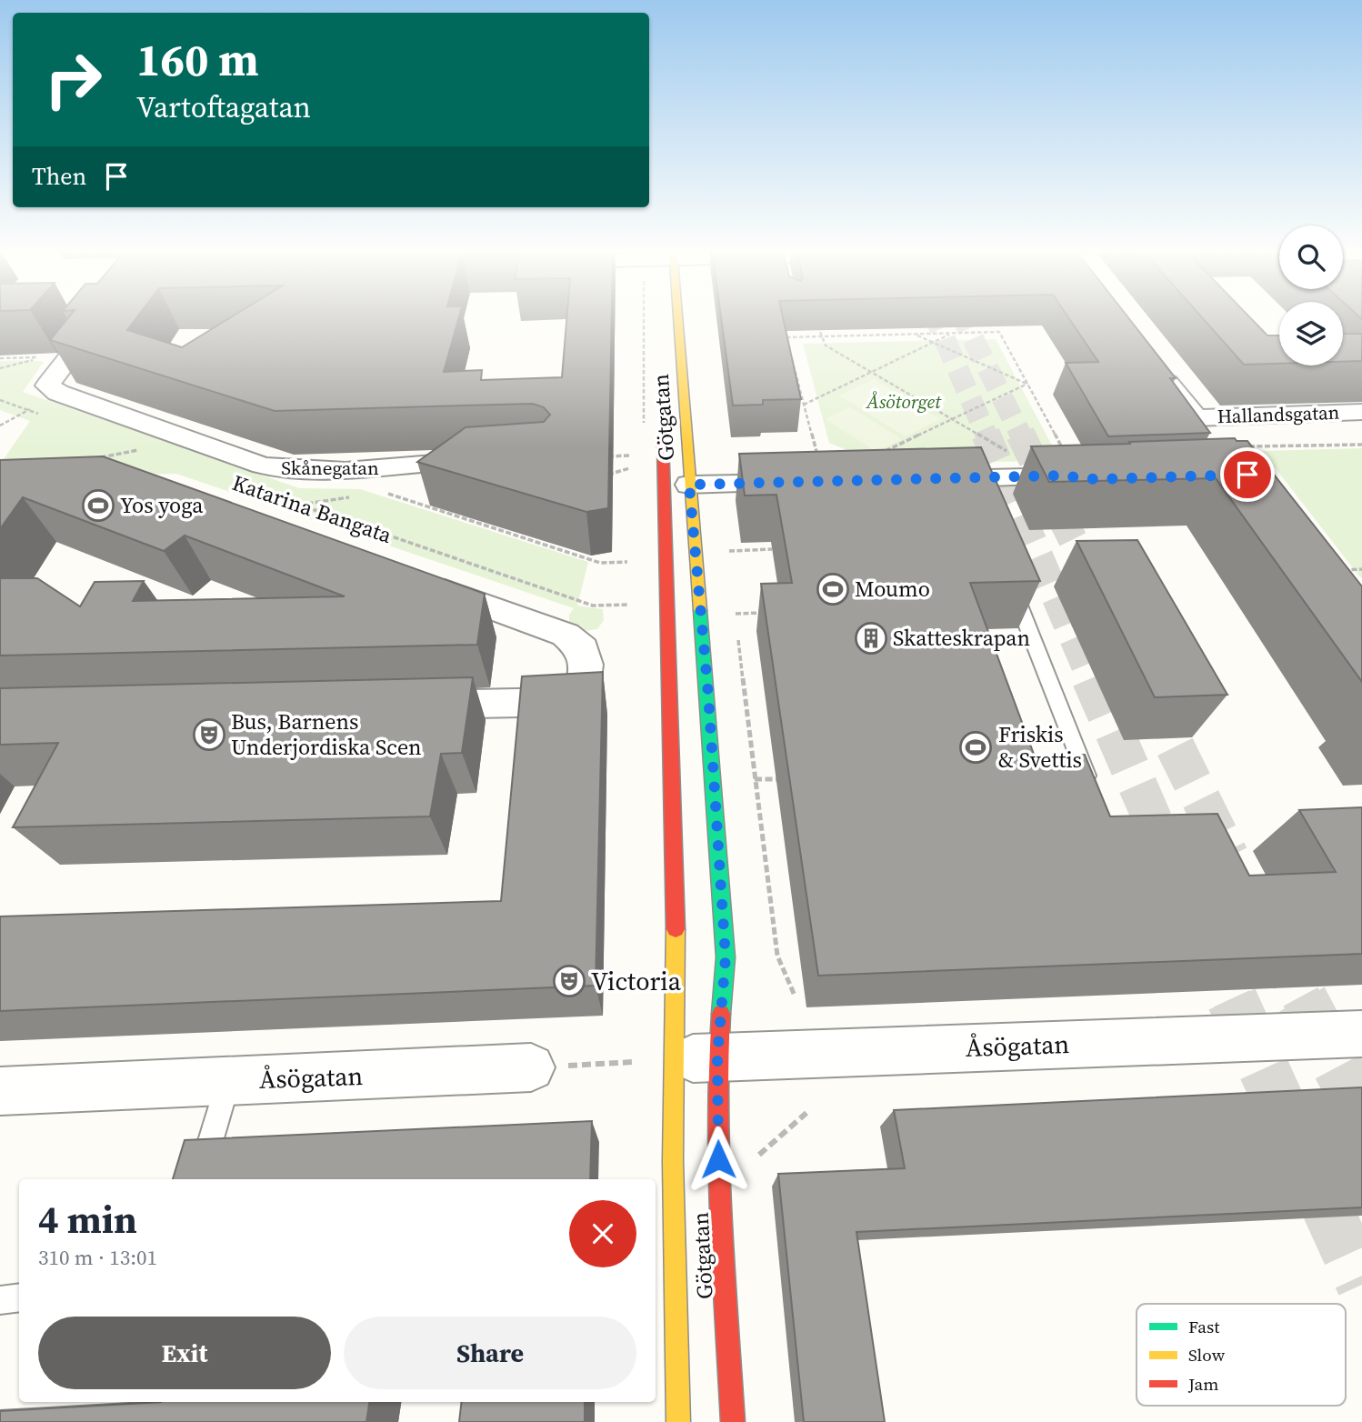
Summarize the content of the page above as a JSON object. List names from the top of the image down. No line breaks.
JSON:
{"streets":{"street":["Hallandsgatan","Götgatan","Skånegatan","Katarina Bangata","Åsögatan"]},"crossings":[["Götgatan","Åsögatan"],["Skånegatan","Katarina Bangata"]],"parks":["Åsötorget"],"places":{"sports":["Yos yoga","Moumo","Friskis & Svettis"],"building":["Skatteskrapan"],"theatre":["Bus, Barnens Underjordiska Scen","Victoria"]},"legend":["Fast","Slow","Jam"],"page":{"turn":["160 m","Vartoftagatan"],"then":"Then","heading":["4 min","310 m · 13:01"],"buttons":["Exit","Share"]}}
